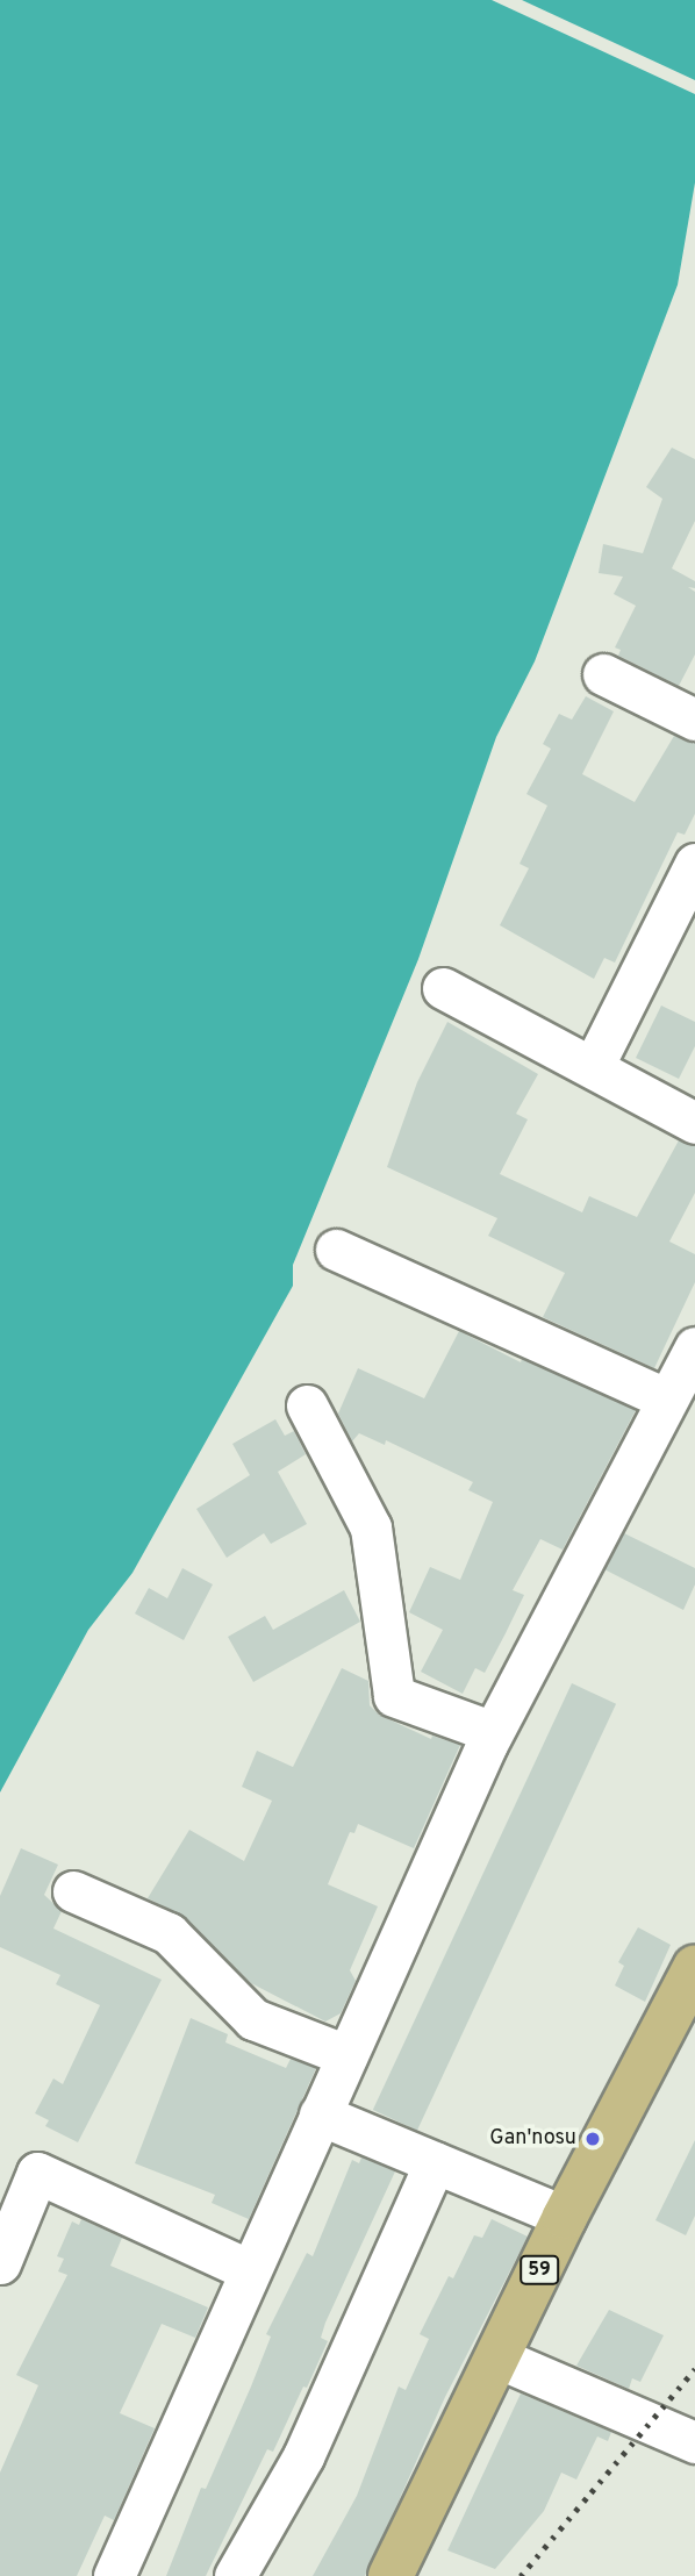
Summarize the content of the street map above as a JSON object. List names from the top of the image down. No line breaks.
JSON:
{"streets":{"main road":["59"]},"places":["Gan'nosu"]}
